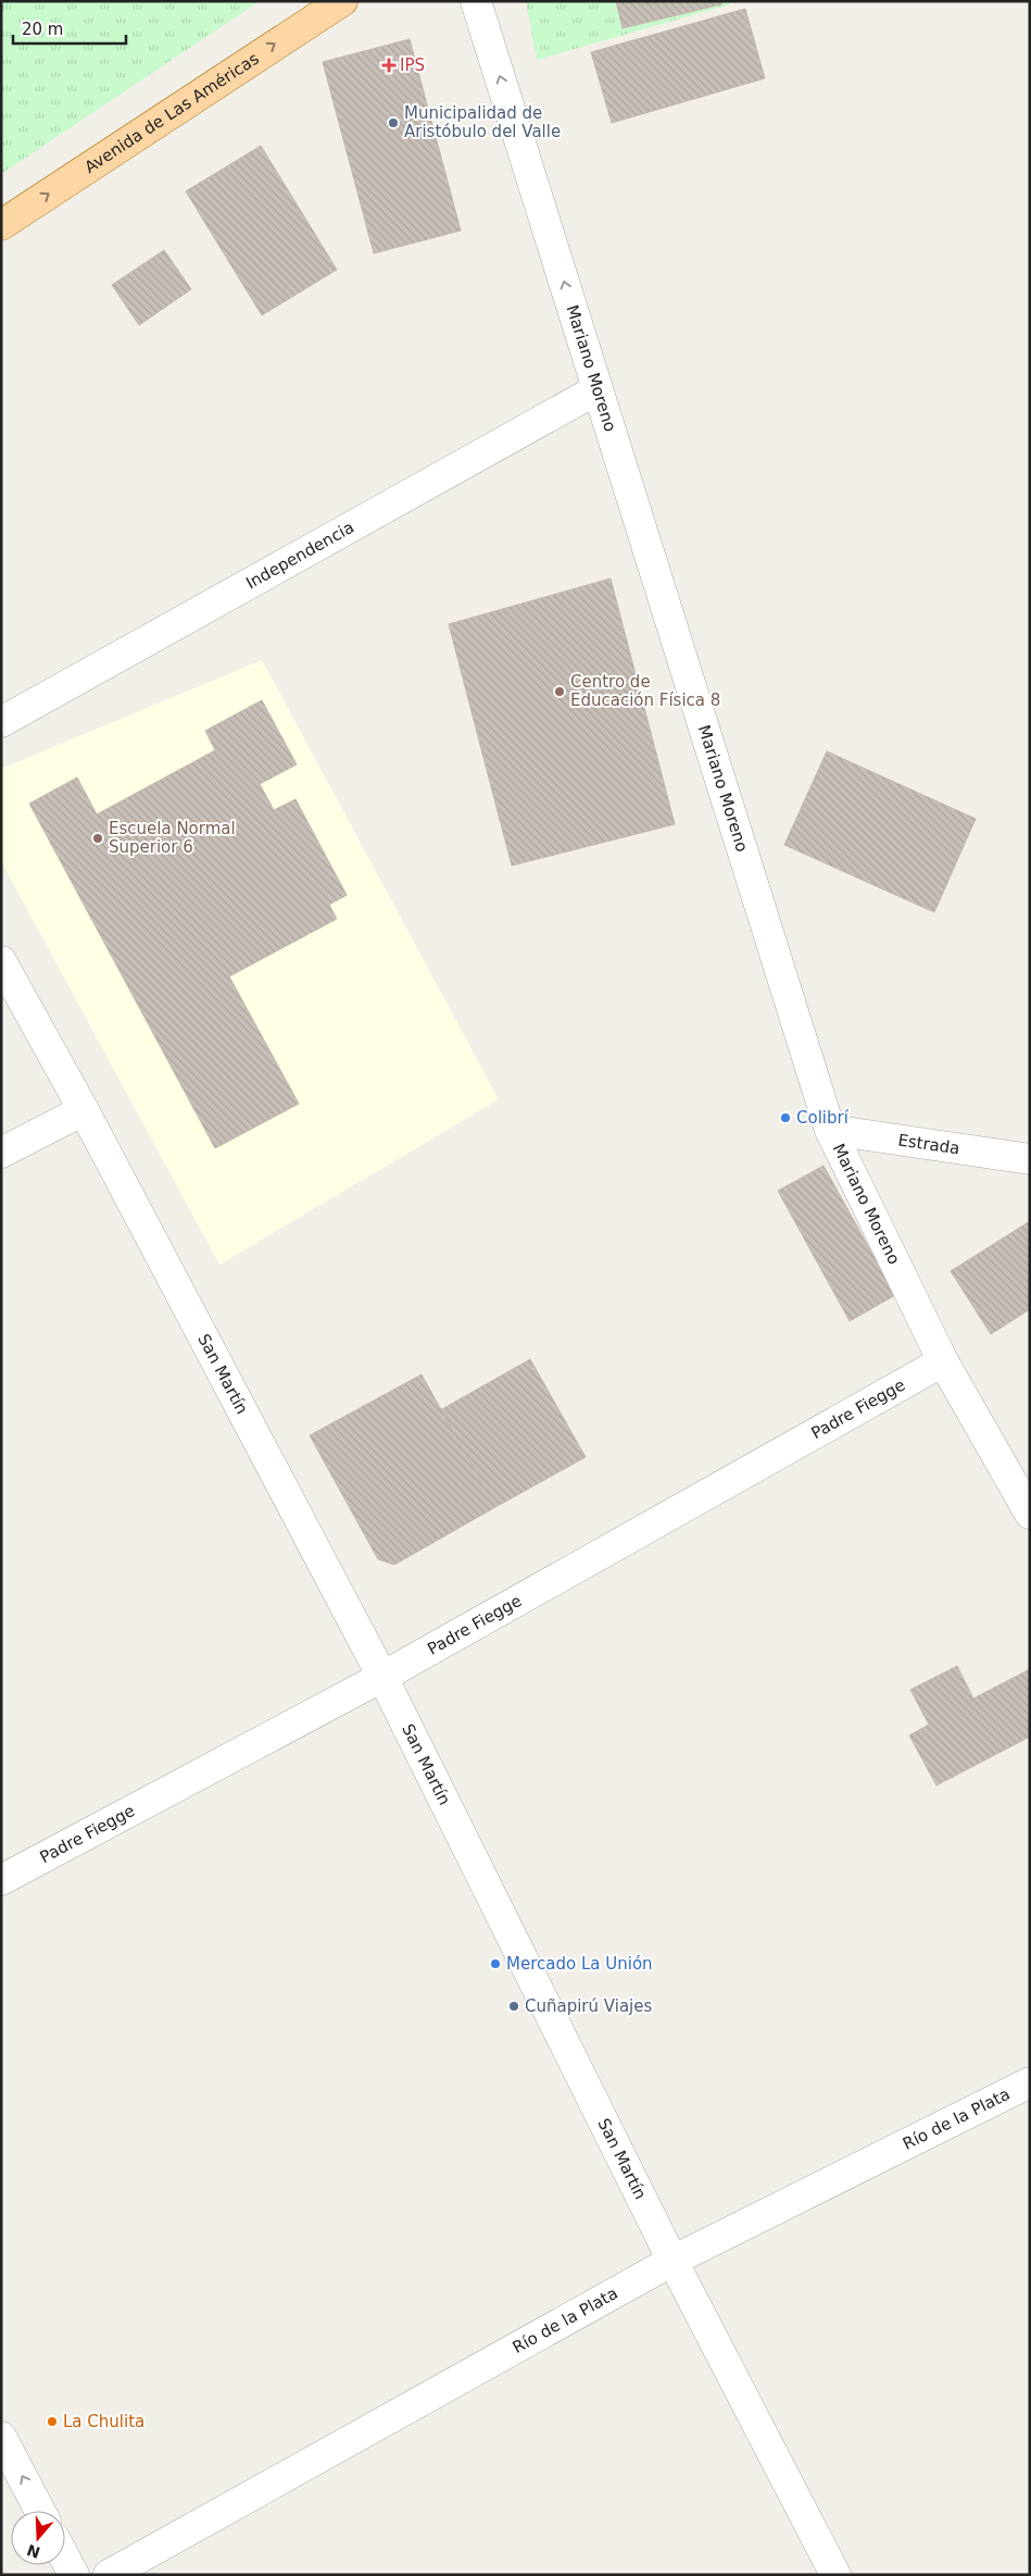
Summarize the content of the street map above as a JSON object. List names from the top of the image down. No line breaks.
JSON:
{"streets":{"main road":["Avenida de Las Américas"],"street":["Mariano Moreno","Independencia","Estrada","San Martín","Padre Fiegge","Río de la Plata"]},"crossings":[["Mariano Moreno","Independencia"],["Mariano Moreno","Estrada"],["Mariano Moreno","Padre Fiegge"],["San Martín","Padre Fiegge"],["San Martín","Río de la Plata"]],"one_way":["Avenida de Las Américas"],"places":{"health":["IPS"],"other":["Municipalidad de Aristóbulo del Valle","Centro de Educación Física 8","Escuela Normal Superior 6","Colibrí","Mercado La Unión","Cuñapirú Viajes","La Chulita"]},"scale_bar":"20 m","north":"bottom"}
